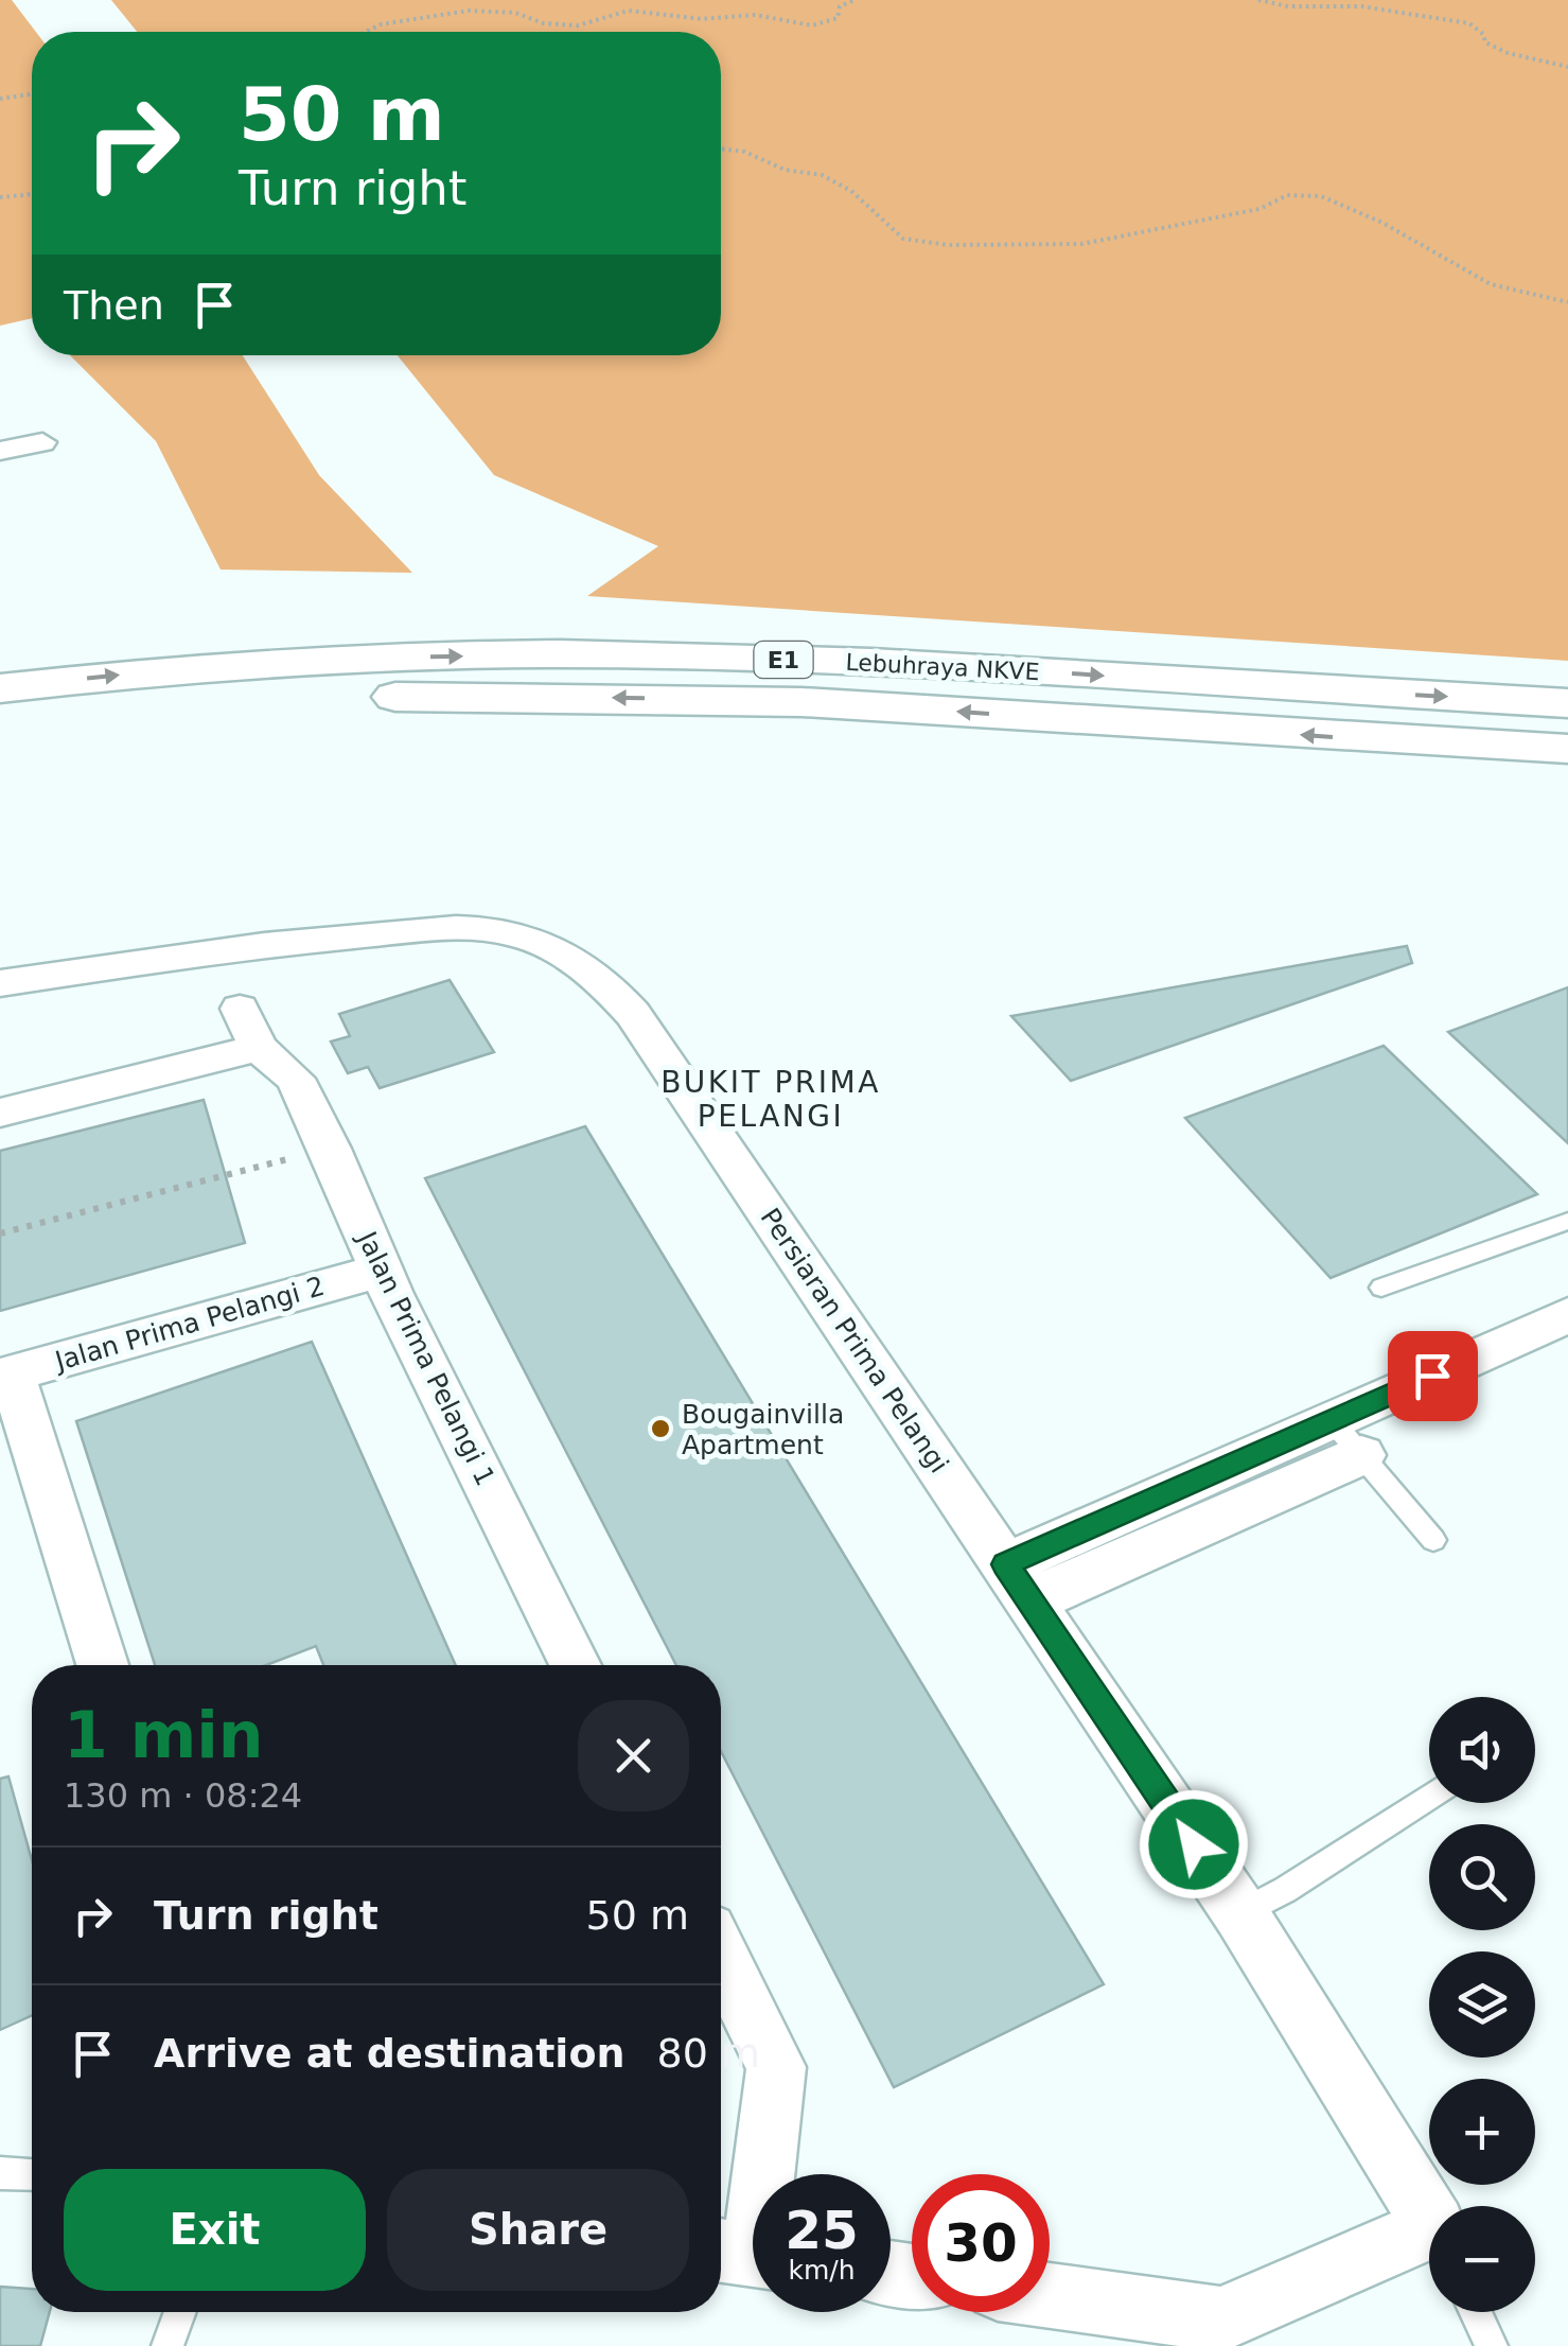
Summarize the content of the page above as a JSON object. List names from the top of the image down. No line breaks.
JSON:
{"streets":{"highway":["E1","Lebuhraya NKVE"],"street":["Jalan Prima Pelangi 2","Persiaran Prima Pelangi","Jalan Prima Pelangi 1"]},"crossings":[["Jalan Prima Pelangi 2","Jalan Prima Pelangi 1"]],"districts":["BUKIT PRIMA PELANGI"],"places":["Bougainvilla Apartment"],"page":{"turn":["50 m","Turn right"],"then":"Then","heading":["1 min","130 m · 08:24"],"map_buttons":["+","−"],"list":[{"name":"Turn right","value":"50 m"},{"name":"Arrive at destination","value":"80 m"}],"buttons":["Exit","Share"],"speed":"25 km/h","limit":"30"}}
